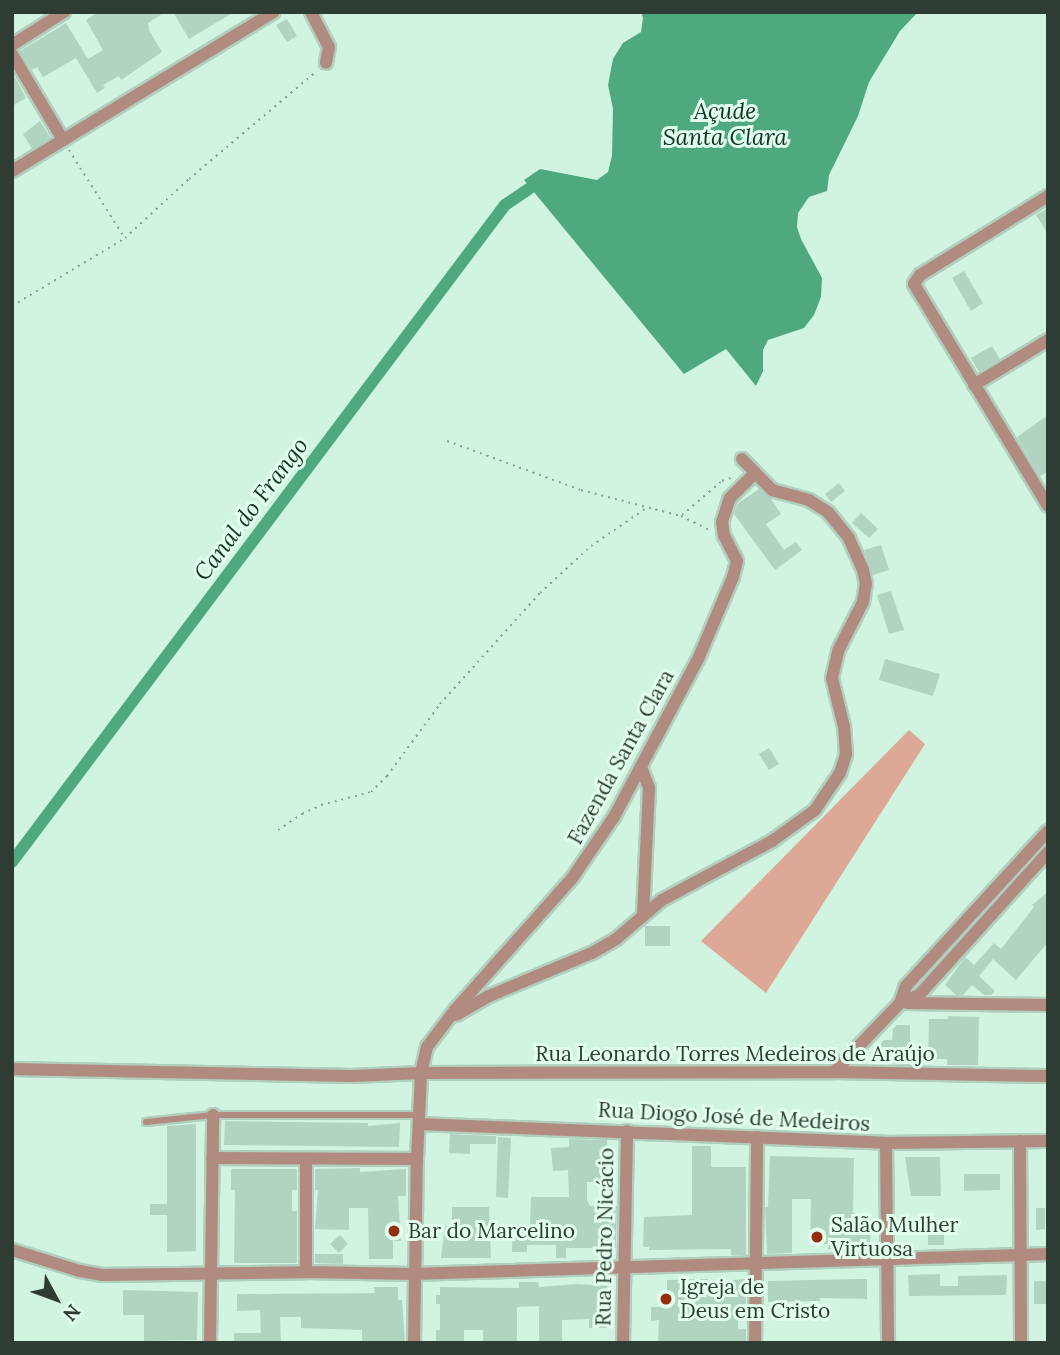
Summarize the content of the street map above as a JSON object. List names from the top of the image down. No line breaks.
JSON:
{"streets":{"street":["Fazenda Santa Clara","Rua Leonardo Torres Medeiros de Araújo","Rua Diogo José de Medeiros","Rua Pedro Nicácio"]},"crossings":[["Fazenda Santa Clara","Rua Leonardo Torres Medeiros de Araújo"],["Rua Diogo José de Medeiros","Rua Pedro Nicácio"]],"water":["Açude Santa Clara","Canal do Frango"],"places":["Bar do Marcelino","Salão Mulher Virtuosa","Igreja de Deus em Cristo"],"north":"bottom right"}
